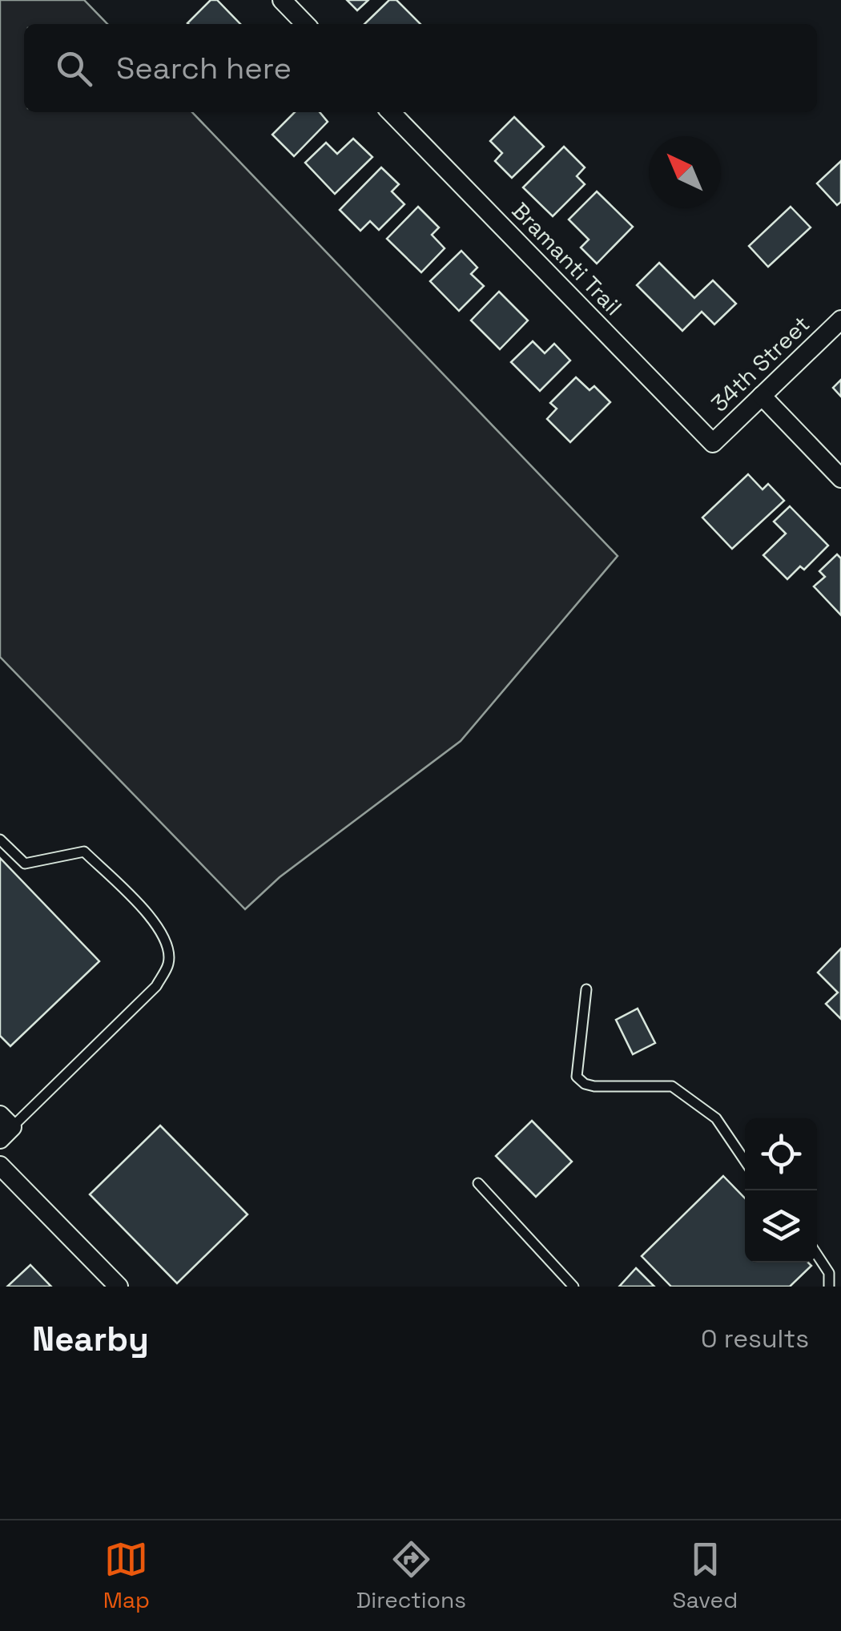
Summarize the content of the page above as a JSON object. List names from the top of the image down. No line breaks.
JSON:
{"streets":{"street":["Bramanti Trail","34th Street"]},"crossings":[["Bramanti Trail","34th Street"]],"north":"top left","page":{"search":"Search here","heading":["Nearby","0 results"],"nav":["Map","Directions","Saved"]}}
